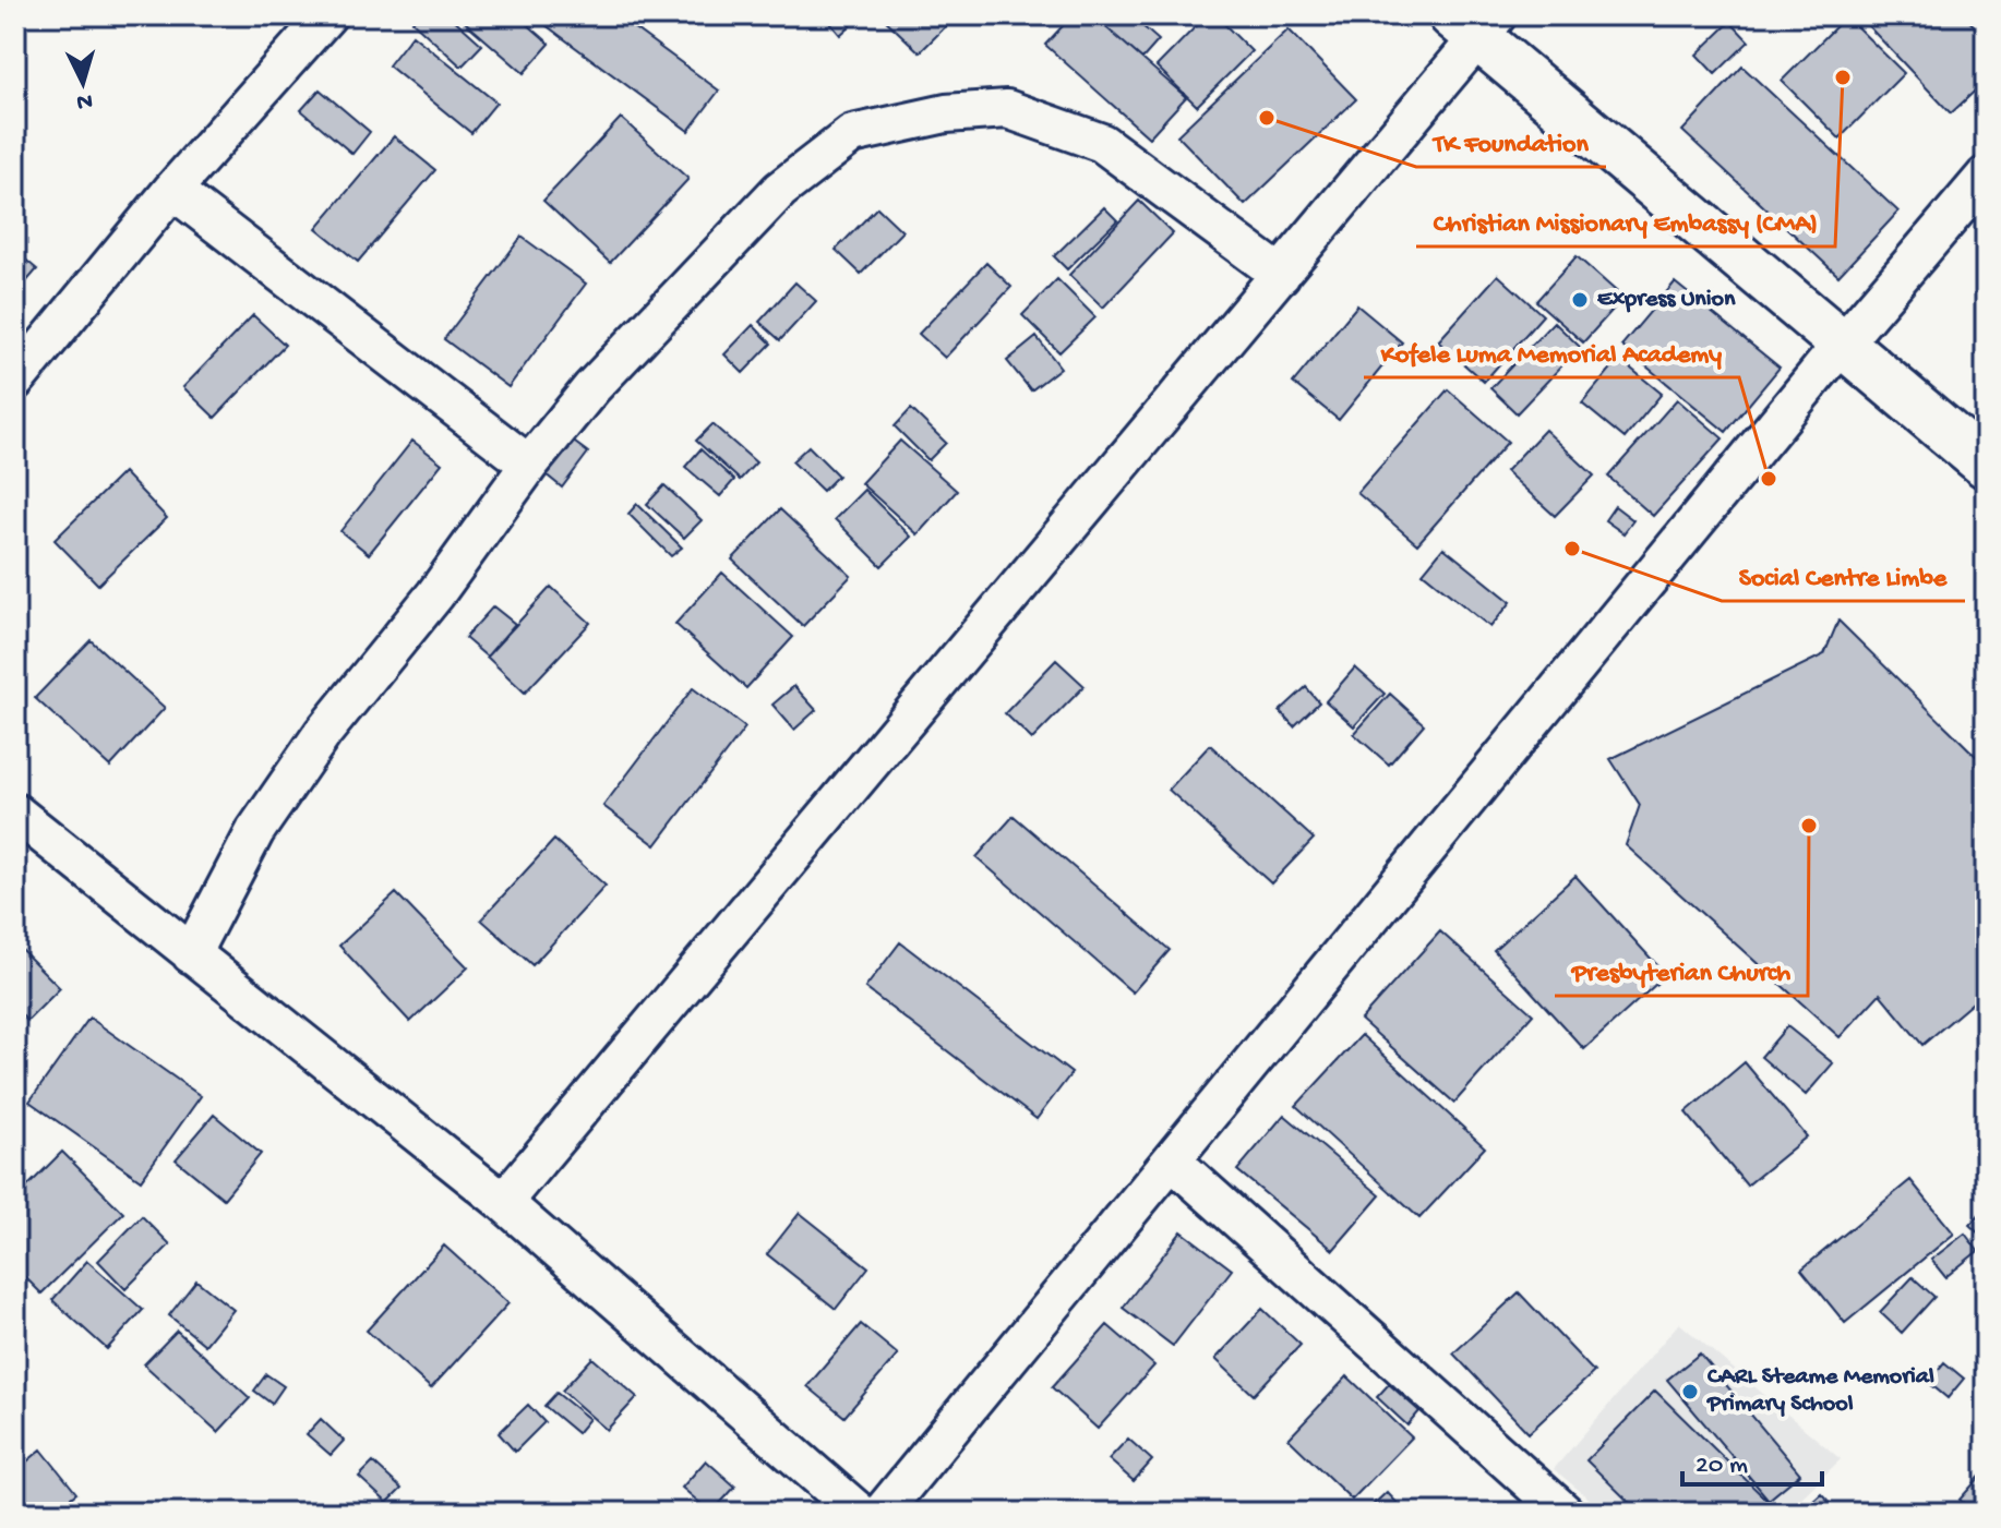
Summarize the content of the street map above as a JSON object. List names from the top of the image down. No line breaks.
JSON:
{"places":["Christian Missionary Embassy (CMA)","TK Foundation","Express Union","Kofele Luma Memorial Academy","Social Centre Limbe","Presbyterian Church","CARL Steame Memorial Primary School"],"scale_bar":"20 m","north":"bottom"}
